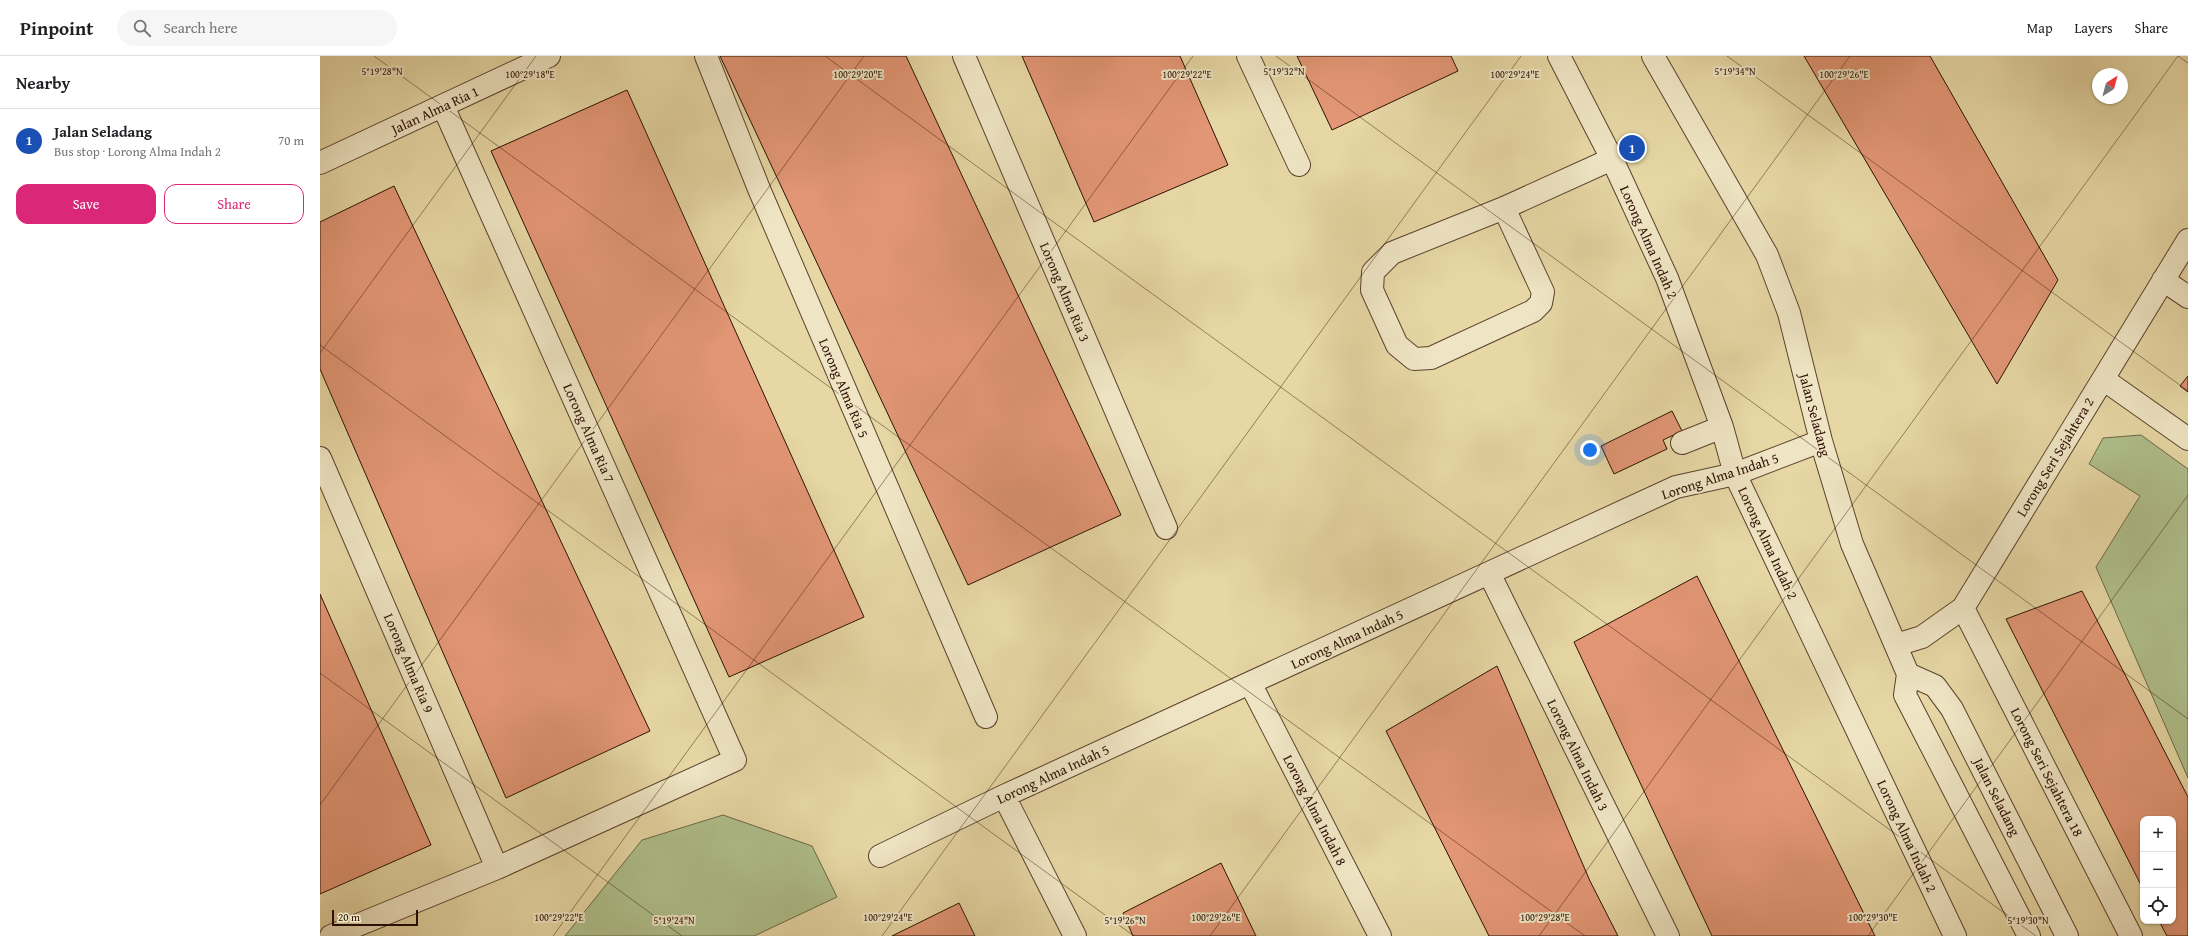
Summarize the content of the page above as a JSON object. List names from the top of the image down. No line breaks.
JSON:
{"streets":{"street":["Jalan Alma Ria 1","Lorong Alma Indah 2","Lorong Alma Ria 3","Lorong Alma Ria 5","Jalan Seladang","Lorong Alma Ria 7","Lorong Seri Sejahtera 2","Lorong Alma Indah 5","Lorong Alma Ria 9","Lorong Alma Indah 3","Lorong Seri Sejahtera 18","Lorong Alma Indah 8"]},"crossings":[["Jalan Alma Ria 1","Lorong Alma Ria 7"],["Lorong Alma Indah 2","Lorong Alma Indah 5"],["Jalan Seladang","Lorong Seri Sejahtera 2"],["Jalan Seladang","Lorong Alma Indah 5"],["Lorong Alma Ria 7","Lorong Alma Ria 9"],["Lorong Seri Sejahtera 2","Lorong Seri Sejahtera 18"],["Lorong Alma Indah 5","Lorong Alma Indah 3"],["Lorong Alma Indah 5","Lorong Alma Indah 8"]],"scale_bar":"20 m","north":"top right","page":{"header":"Pinpoint","search":"Search here","nav":["Map","Layers","Share"],"heading":"Nearby","list":[{"mark":"1","name":"Jalan Seladang","note":"Bus stop · Lorong Alma Indah 2","value":"70 m"}],"pins":"1","buttons":["Save","Share"],"map_buttons":["+","−"],"scale":"20 m"},"coordinates":["5°19'28\"N","5°19'32\"N","5°19'34\"N","100°29'18\"E","100°29'20\"E","100°29'22\"E","100°29'24\"E","100°29'26\"E","100°29'28\"E","100°29'30\"E","5°19'24\"N","5°19'26\"N","5°19'30\"N"]}
